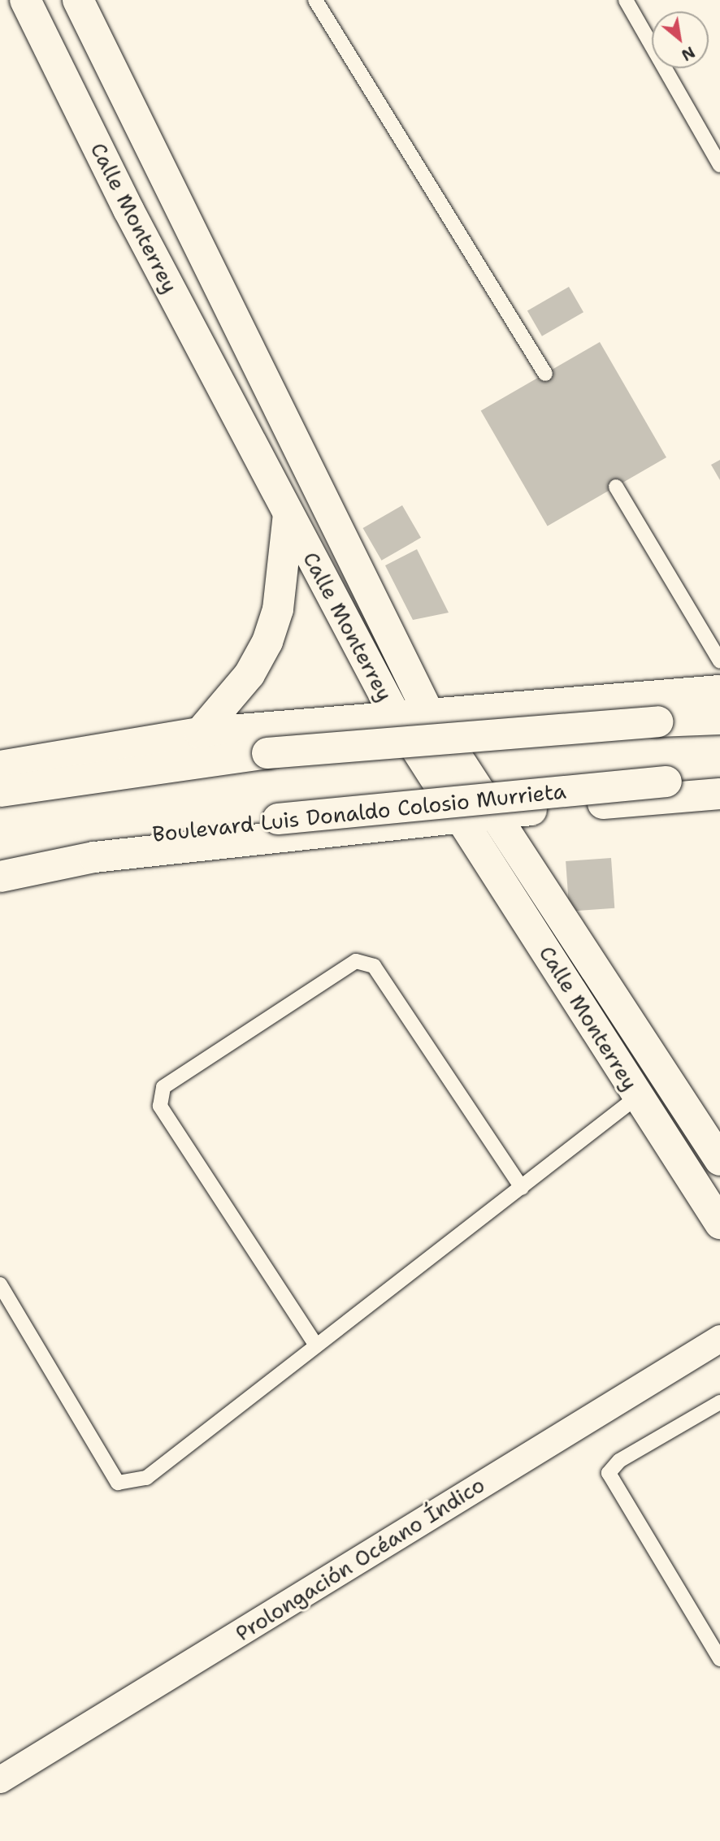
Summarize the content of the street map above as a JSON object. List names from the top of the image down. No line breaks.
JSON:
{"streets":{"main road":["Calle Monterrey","Boulevard Luis Donaldo Colosio Murrieta"],"street":["Prolongación Océano Índico"]},"north":"bottom right"}
